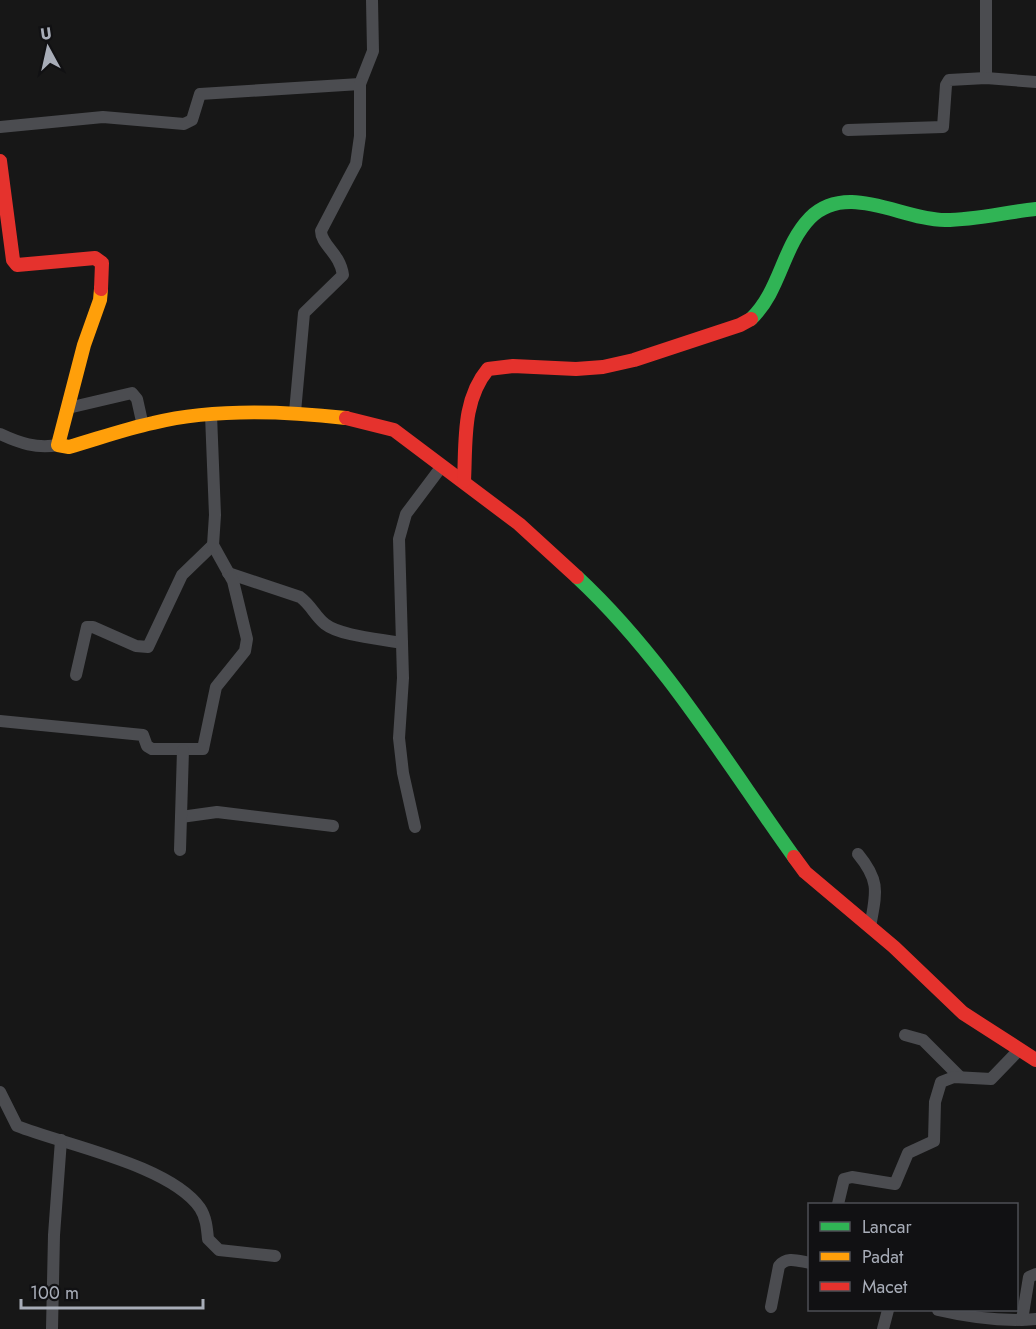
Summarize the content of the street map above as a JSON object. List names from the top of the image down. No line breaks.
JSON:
{"legend":["Lancar","Padat","Macet"],"scale_bar":"100 m","north":"top"}
